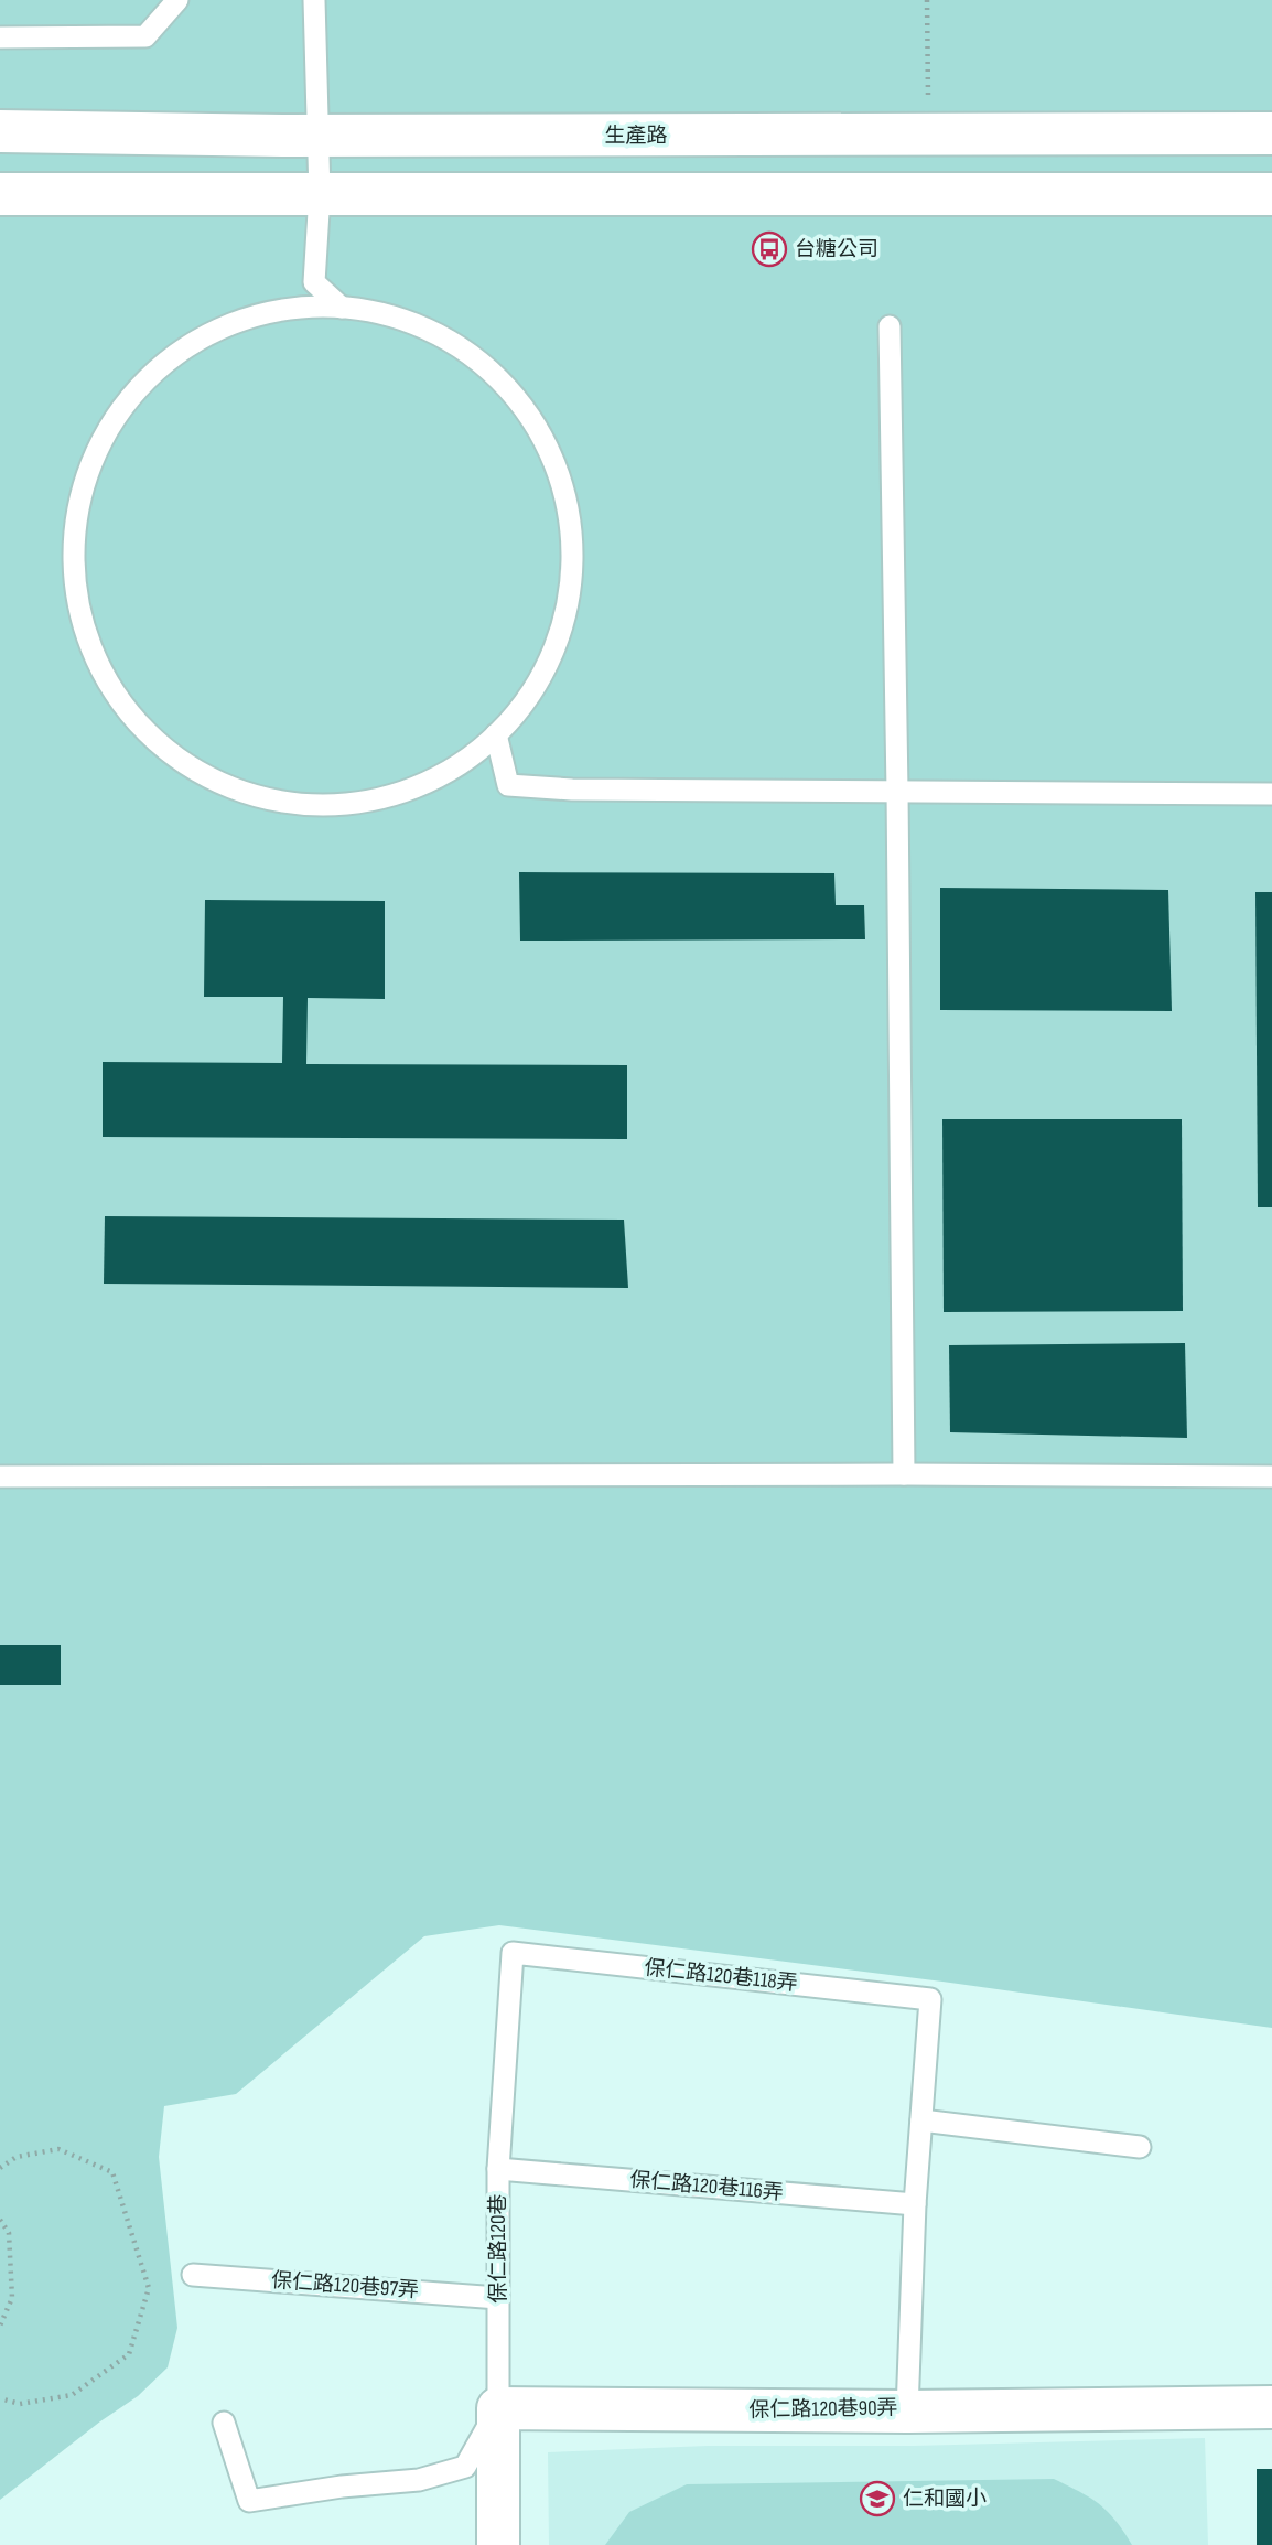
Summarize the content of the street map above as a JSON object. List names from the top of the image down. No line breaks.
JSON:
{"streets":{"street":["生產路","保仁路120巷","保仁路120巷90弄"],"lane":["保仁路120巷118弄","保仁路120巷116弄","保仁路120巷97弄"]},"crossings":[["保仁路120巷118弄","保仁路120巷"],["保仁路120巷118弄","保仁路120巷90弄"],["保仁路120巷116弄","保仁路120巷"],["保仁路120巷116弄","保仁路120巷90弄"],["保仁路120巷","保仁路120巷97弄"],["保仁路120巷","保仁路120巷90弄"]],"places":{"bus stop":["台糖公司"],"school or university":["仁和國小"]}}
